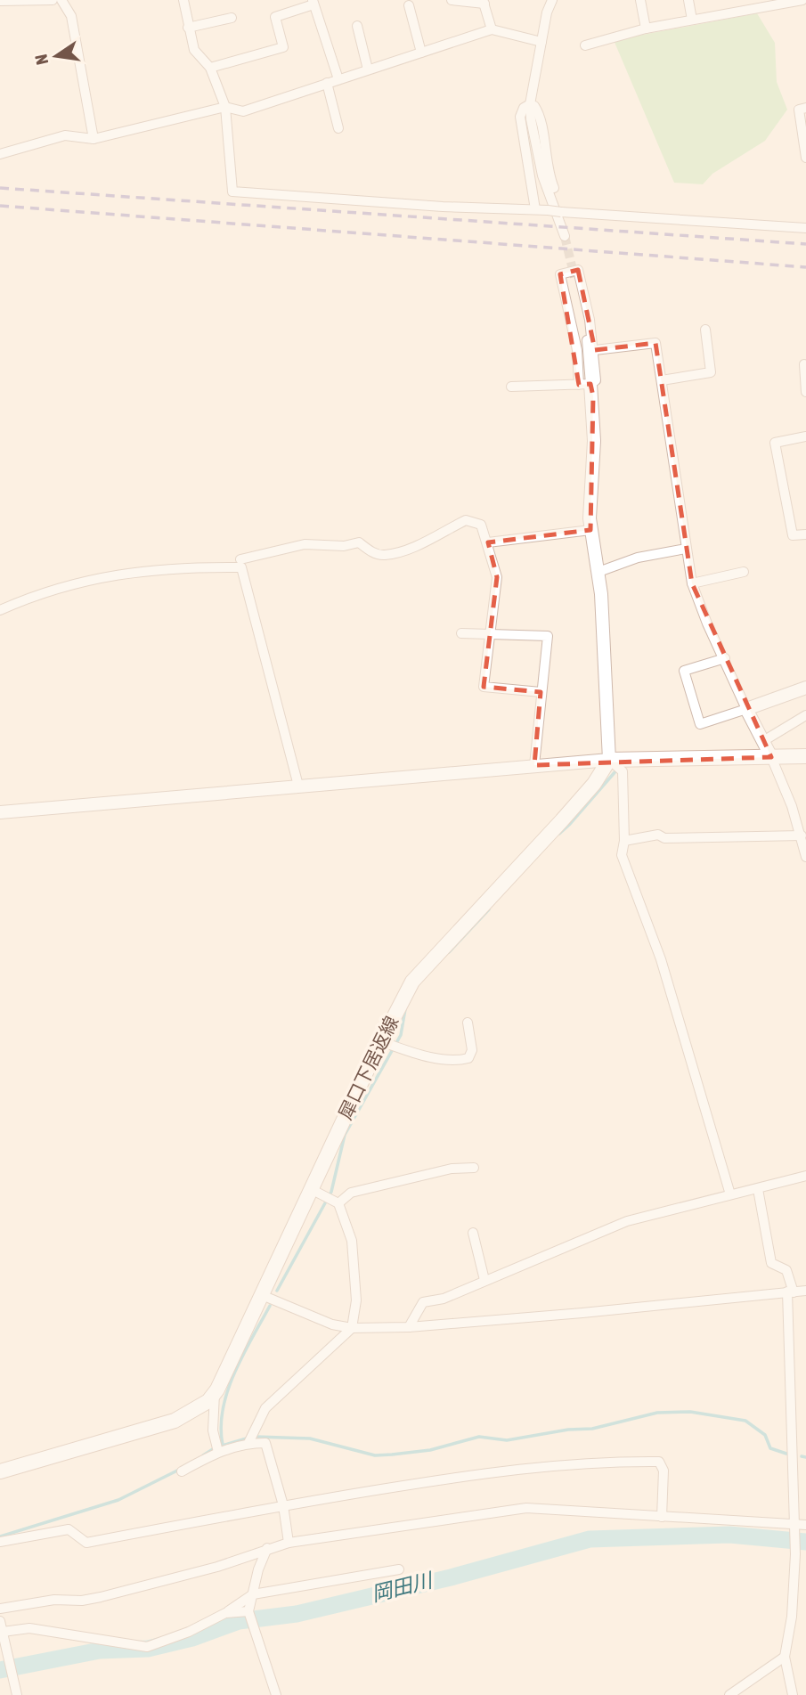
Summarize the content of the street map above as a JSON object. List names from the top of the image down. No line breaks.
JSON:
{"streets":{"main road":["犀口下居返線"]},"water":["岡田川"],"north":"left"}
